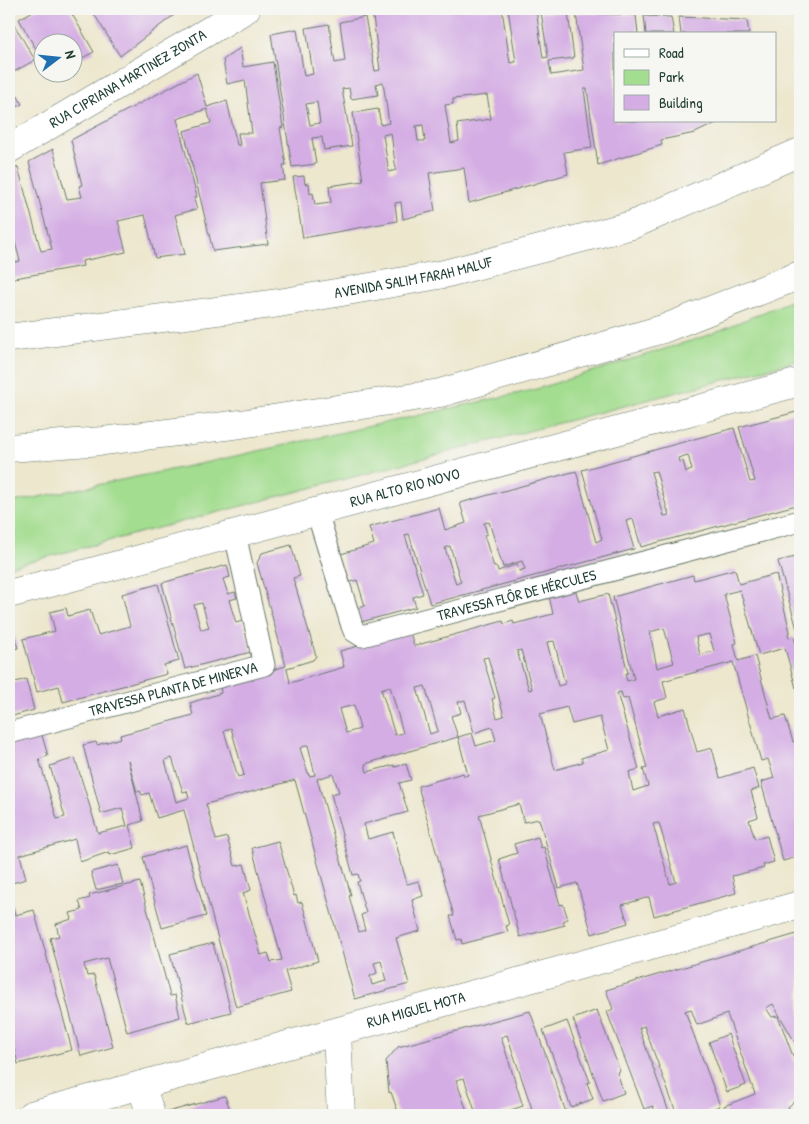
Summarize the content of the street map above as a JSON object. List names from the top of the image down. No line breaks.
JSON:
{"streets":{"main road":["RUA CIPRIANA MARTINEZ ZONTA","AVENIDA SALIM FARAH MALUF","RUA ALTO RIO NOVO","RUA MIGUEL MOTA"],"lane":["TRAVESSA FLÔR DE HÉRCULES","TRAVESSA PLANTA DE MINERVA"]},"crossings":[["RUA ALTO RIO NOVO","TRAVESSA FLÔR DE HÉRCULES"],["RUA ALTO RIO NOVO","TRAVESSA PLANTA DE MINERVA"]],"legend":["Road","Park","Building"],"north":"right"}
